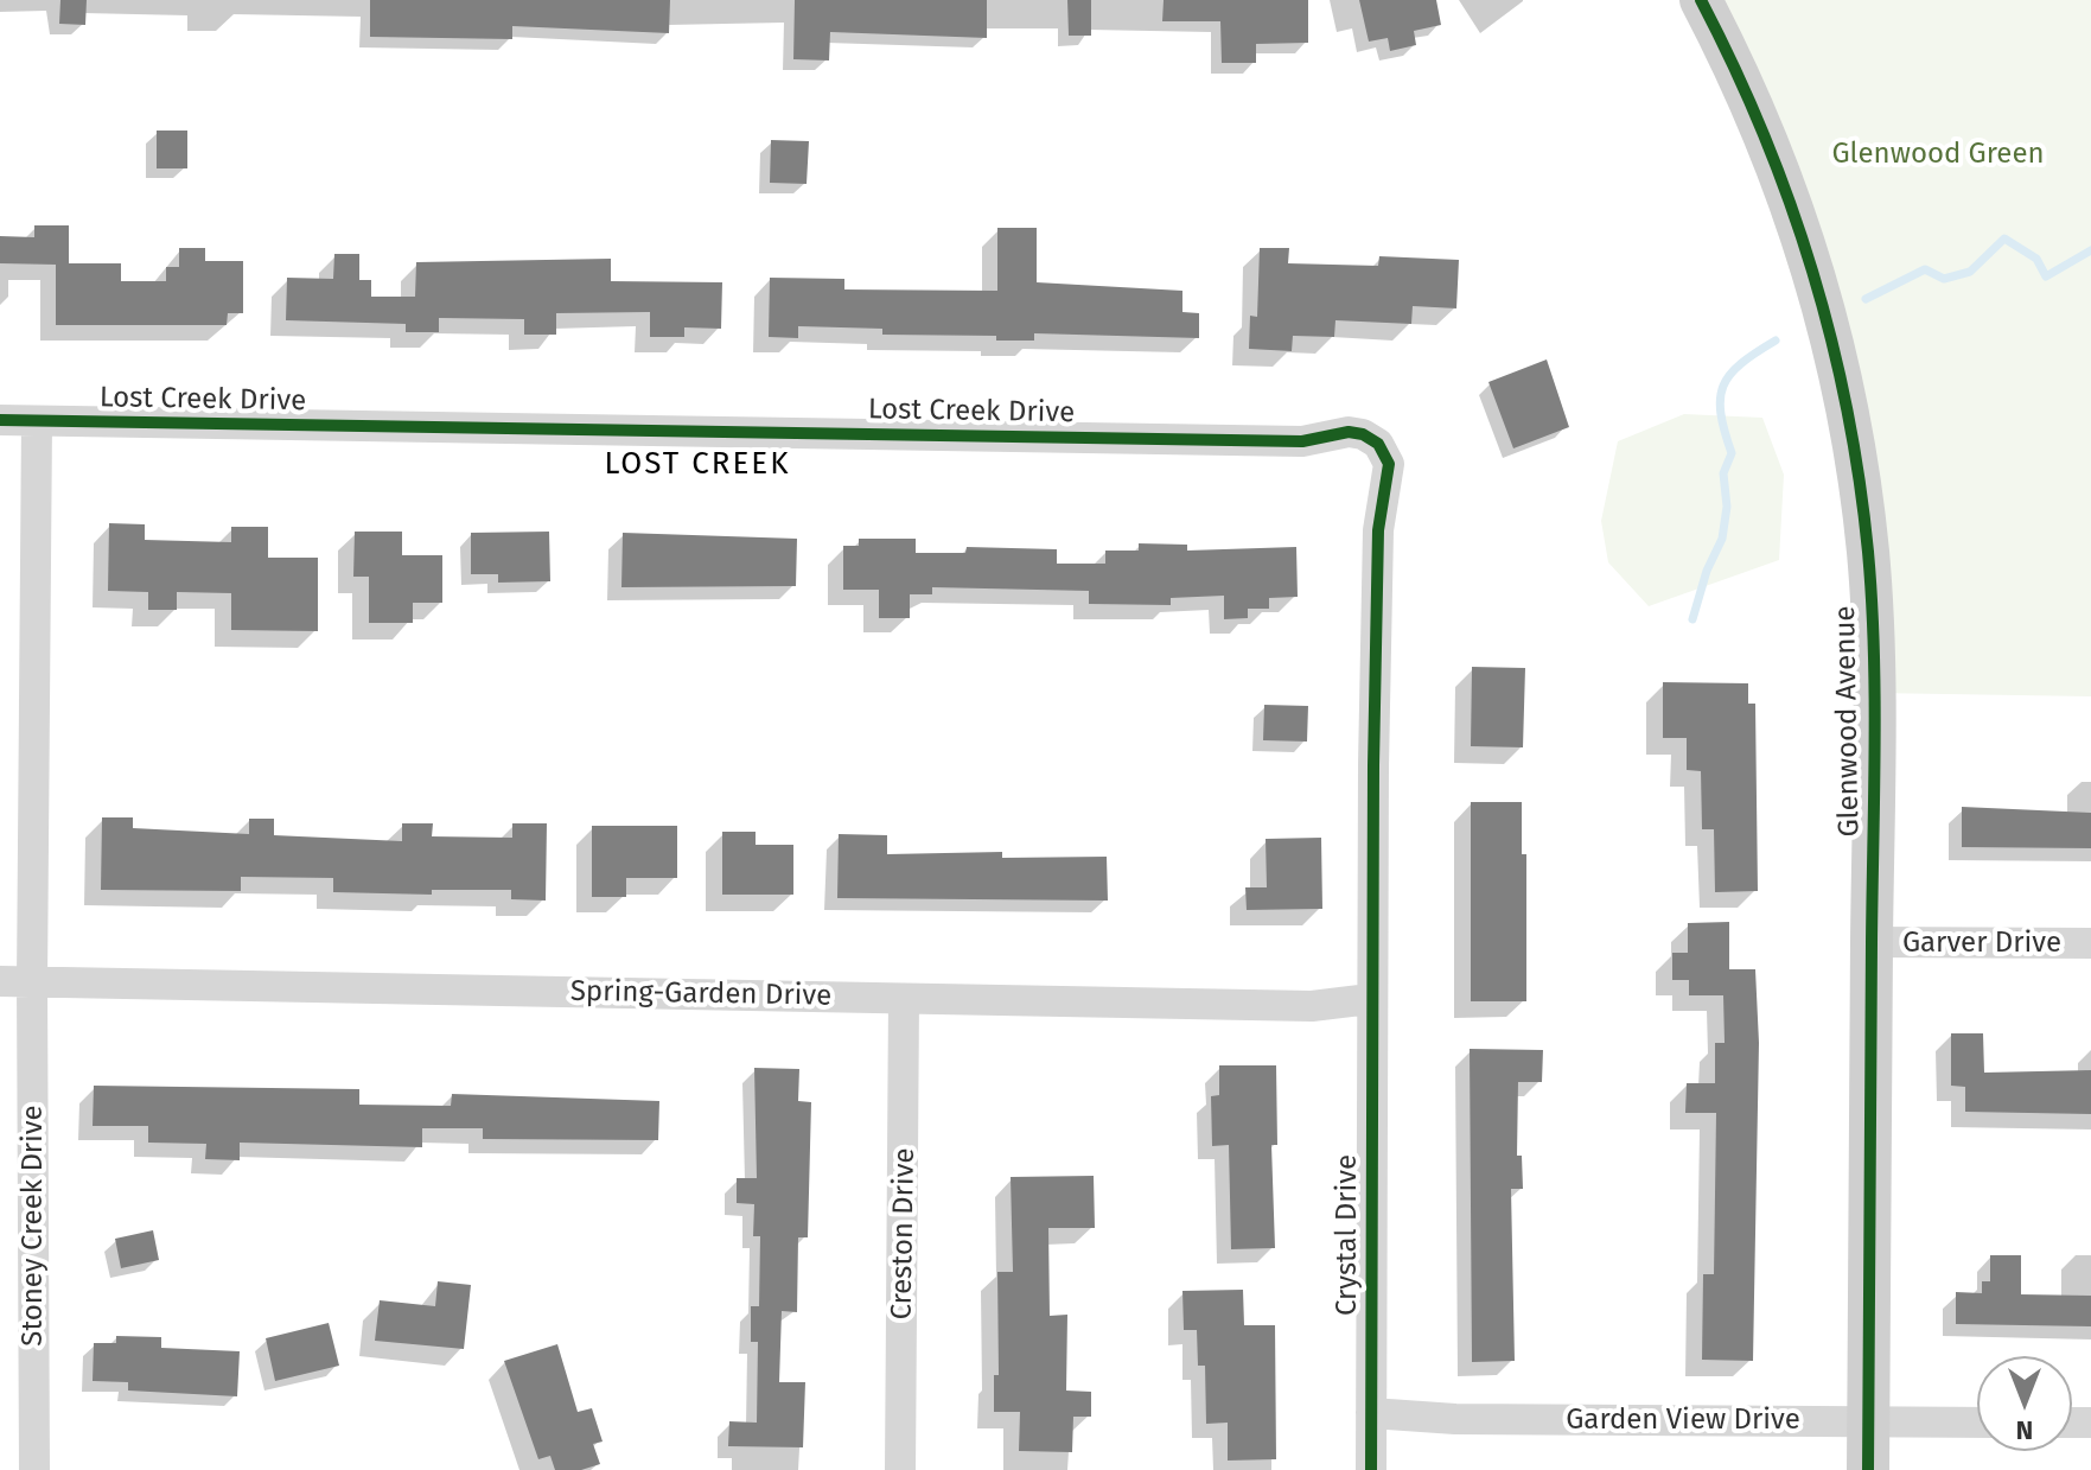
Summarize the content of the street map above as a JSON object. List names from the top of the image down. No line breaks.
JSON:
{"streets":{"street":["Lost Creek Drive","Glenwood Avenue","Garver Drive","Spring-Garden Drive","Stoney Creek Drive","Creston Drive","Crystal Drive","Garden View Drive"]},"crossings":[["Lost Creek Drive","Spring-Garden Drive"],["Lost Creek Drive","Crystal Drive"],["Glenwood Avenue","Garver Drive"],["Glenwood Avenue","Garden View Drive"],["Spring-Garden Drive","Stoney Creek Drive"],["Spring-Garden Drive","Creston Drive"],["Spring-Garden Drive","Crystal Drive"],["Crystal Drive","Garden View Drive"]],"districts":["LOST CREEK"],"parks":["Glenwood Green"],"north":"bottom"}
